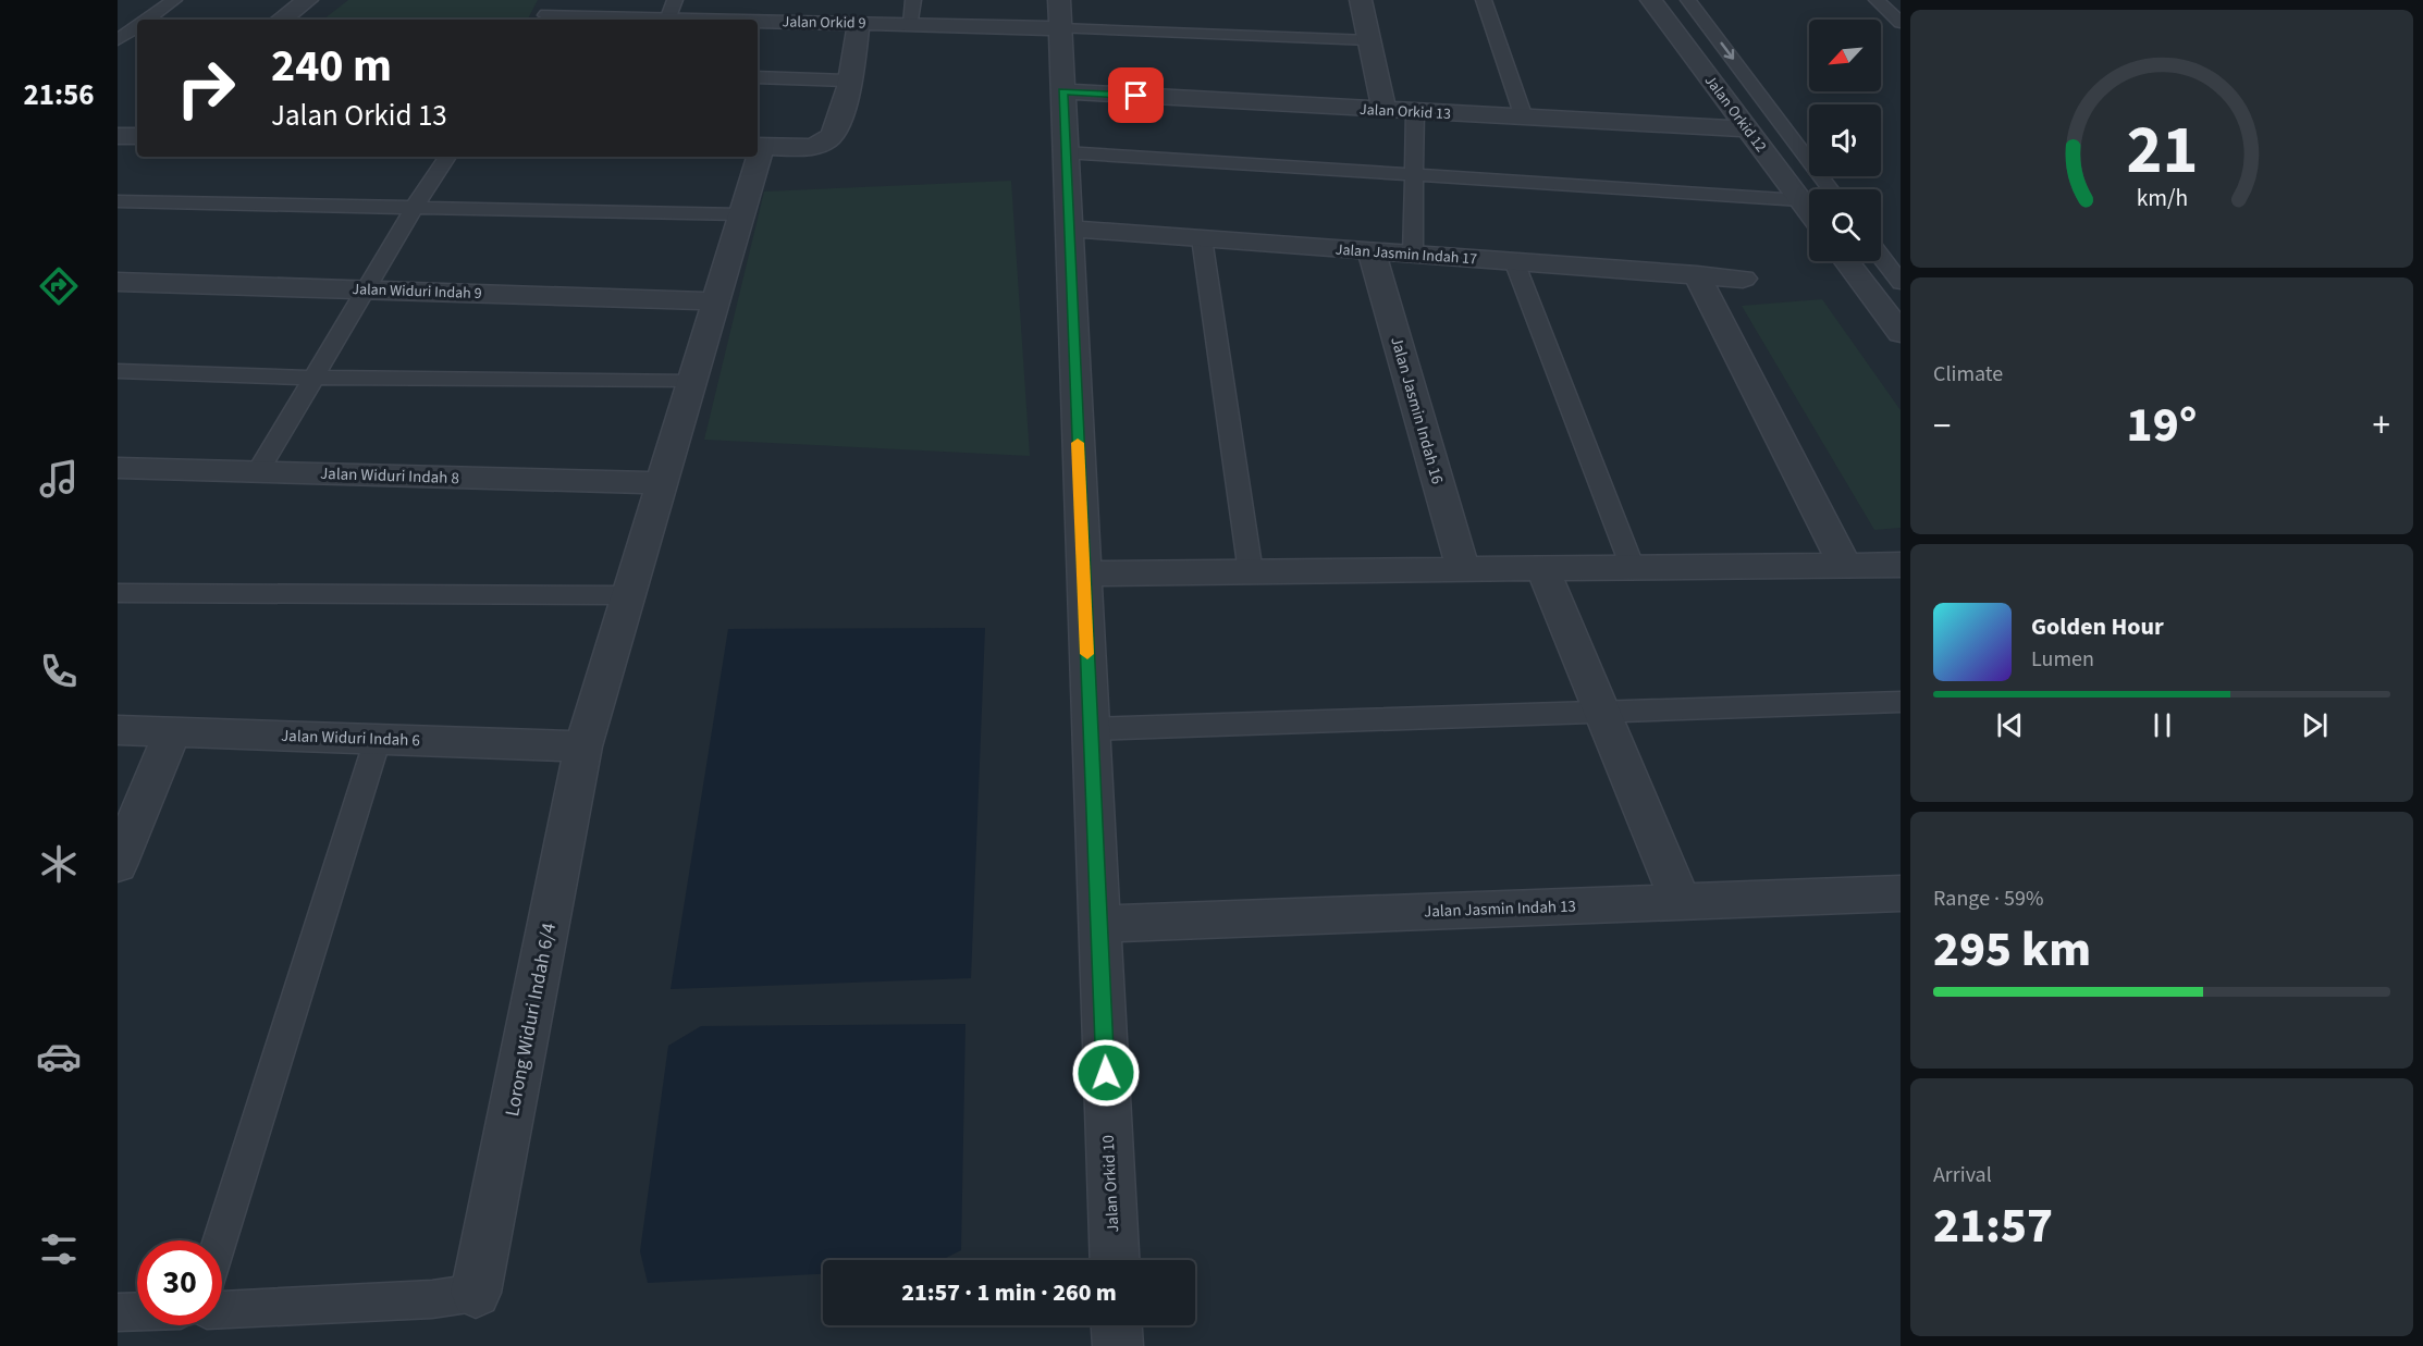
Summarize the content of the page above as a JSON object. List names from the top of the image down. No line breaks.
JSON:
{"streets":{"street":["Jalan Orkid 9","Jalan Orkid 13","Jalan Orkid 12","Jalan Jasmin Indah 17","Jalan Widuri Indah 9","Jalan Jasmin Indah 16","Jalan Widuri Indah 8","Jalan Widuri Indah 6","Jalan Jasmin Indah 13","Lorong Widuri Indah 6/4","Jalan Orkid 10"]},"crossings":[["Jalan Orkid 9","Jalan Orkid 10"],["Jalan Orkid 13","Jalan Orkid 12"],["Jalan Orkid 13","Jalan Orkid 10"],["Jalan Jasmin Indah 17","Jalan Jasmin Indah 16"],["Jalan Jasmin Indah 17","Jalan Orkid 10"],["Jalan Widuri Indah 9","Lorong Widuri Indah 6/4"],["Jalan Widuri Indah 8","Lorong Widuri Indah 6/4"],["Jalan Widuri Indah 6","Lorong Widuri Indah 6/4"],["Jalan Jasmin Indah 13","Jalan Orkid 10"]],"north":"bottom left","page":{"tabs":"21:56","turn":["240 m","Jalan Orkid 13"],"tile":["Climate",["Range · 59%","295 km"],["Arrival","21:57"]],"heat":["−","19°","+"],"song":["Golden Hour","Lumen"],"limit":"30","trip":"21:57 · 1 min · 260 m","gauge":["21","km/h"]}}
